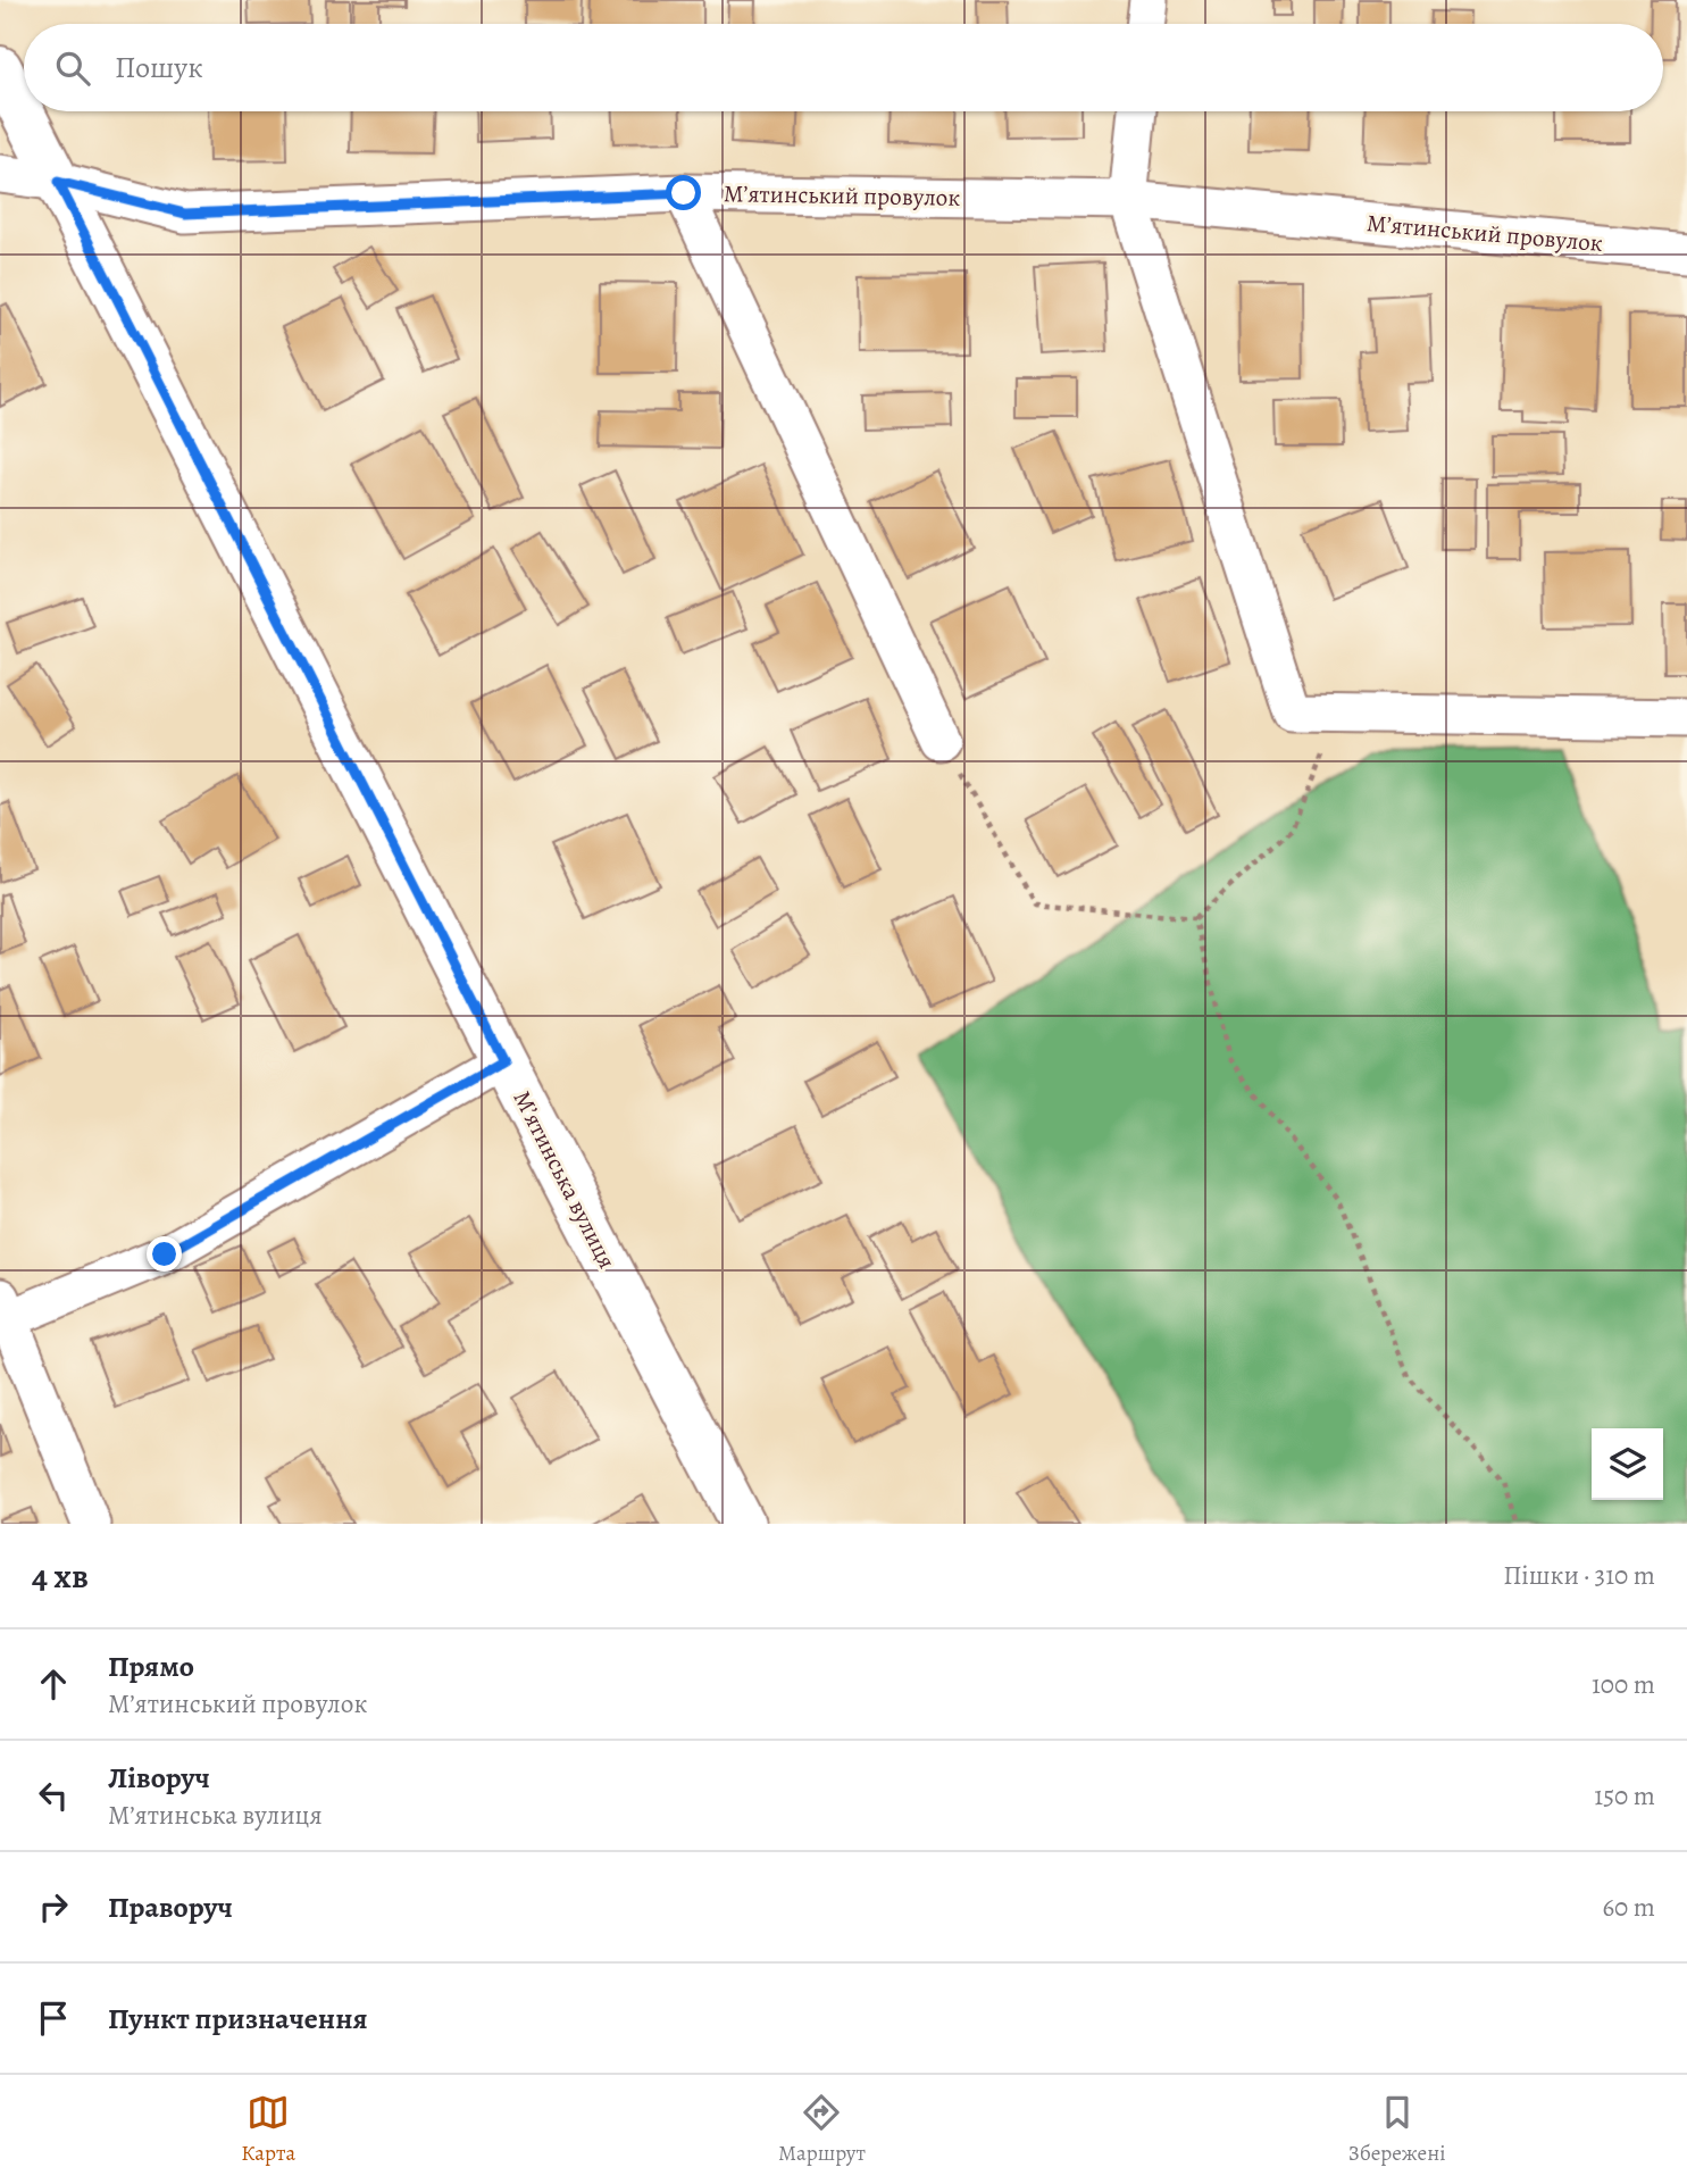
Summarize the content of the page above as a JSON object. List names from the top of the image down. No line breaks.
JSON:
{"streets":{"street":["Мʼятинський провулок","Мʼятинська вулиця"]},"crossings":[["Мʼятинський провулок","Мʼятинська вулиця"]],"page":{"search":"Пошук","heading":["4 хв","Пішки · 310 m"],"list":[["Прямо","Мʼятинський провулок","100 m"],["Ліворуч","Мʼятинська вулиця","150 m"],["Праворуч","60 m"],"Пункт призначення"],"nav":["Карта","Маршрут","Збережені"]}}
